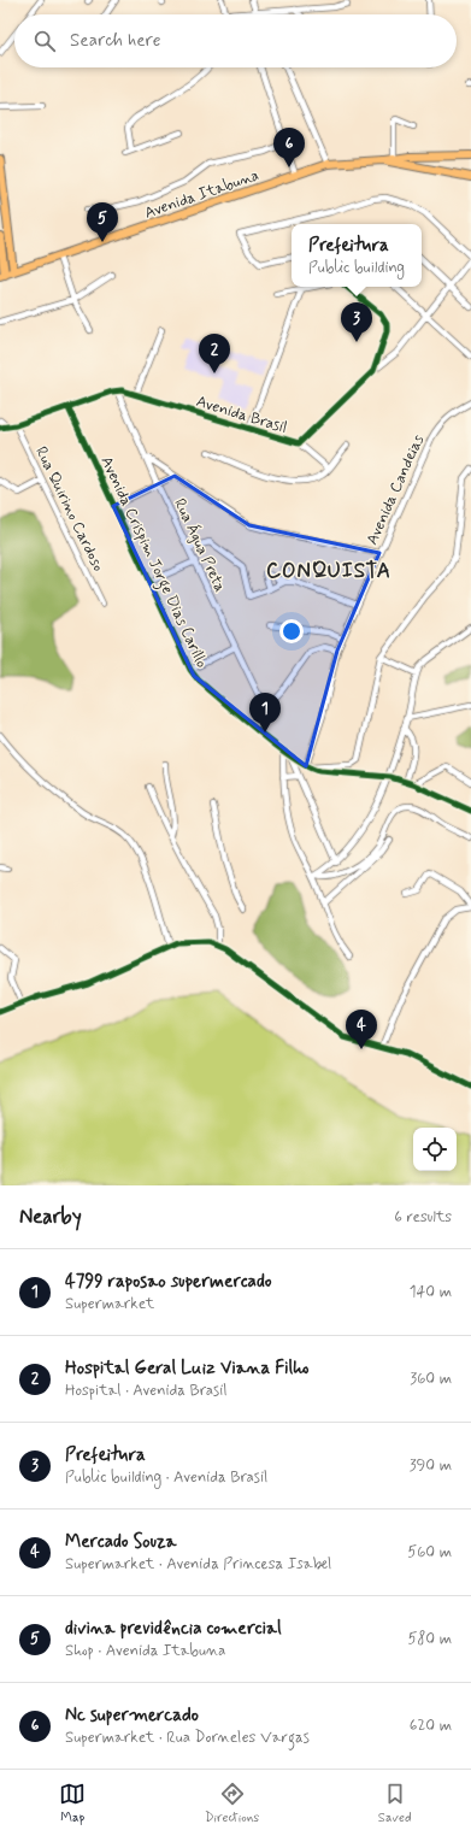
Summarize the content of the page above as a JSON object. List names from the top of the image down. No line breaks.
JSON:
{"streets":{"main road":["Avenida Itabuna"],"street":["Avenida Brasil","Avenida Candeias","Rua Quirino Cardoso","Rua Água Preta","Avenida Crispim Jorge Dias Carillo"]},"crossings":[["Avenida Brasil","Rua Água Preta"],["Avenida Candeias","Avenida Crispim Jorge Dias Carillo"]],"districts":["CONQUISTA"],"page":{"search":"Search here","pins":["6","5","3","2","1","4"],"popup":["Prefeitura","Public building"],"heading":["Nearby","6 results"],"list":[{"mark":"1","name":"4799 raposao supermercado","note":"Supermarket","value":"140 m"},{"mark":"2","name":"Hospital Geral Luiz Viana Filho","note":"Hospital · Avenida Brasil","value":"360 m"},{"mark":"3","name":"Prefeitura","note":"Public building · Avenida Brasil","value":"390 m"},{"mark":"4","name":"Mercado Souza","note":"Supermarket · Avenida Princesa Isabel","value":"560 m"},{"mark":"5","name":"divina previdência comercial","note":"Shop · Avenida Itabuna","value":"580 m"},{"mark":"6","name":"Nc supermercado","note":"Supermarket · Rua Dorneles Vargas","value":"620 m"}],"nav":["Map","Directions","Saved"]}}
